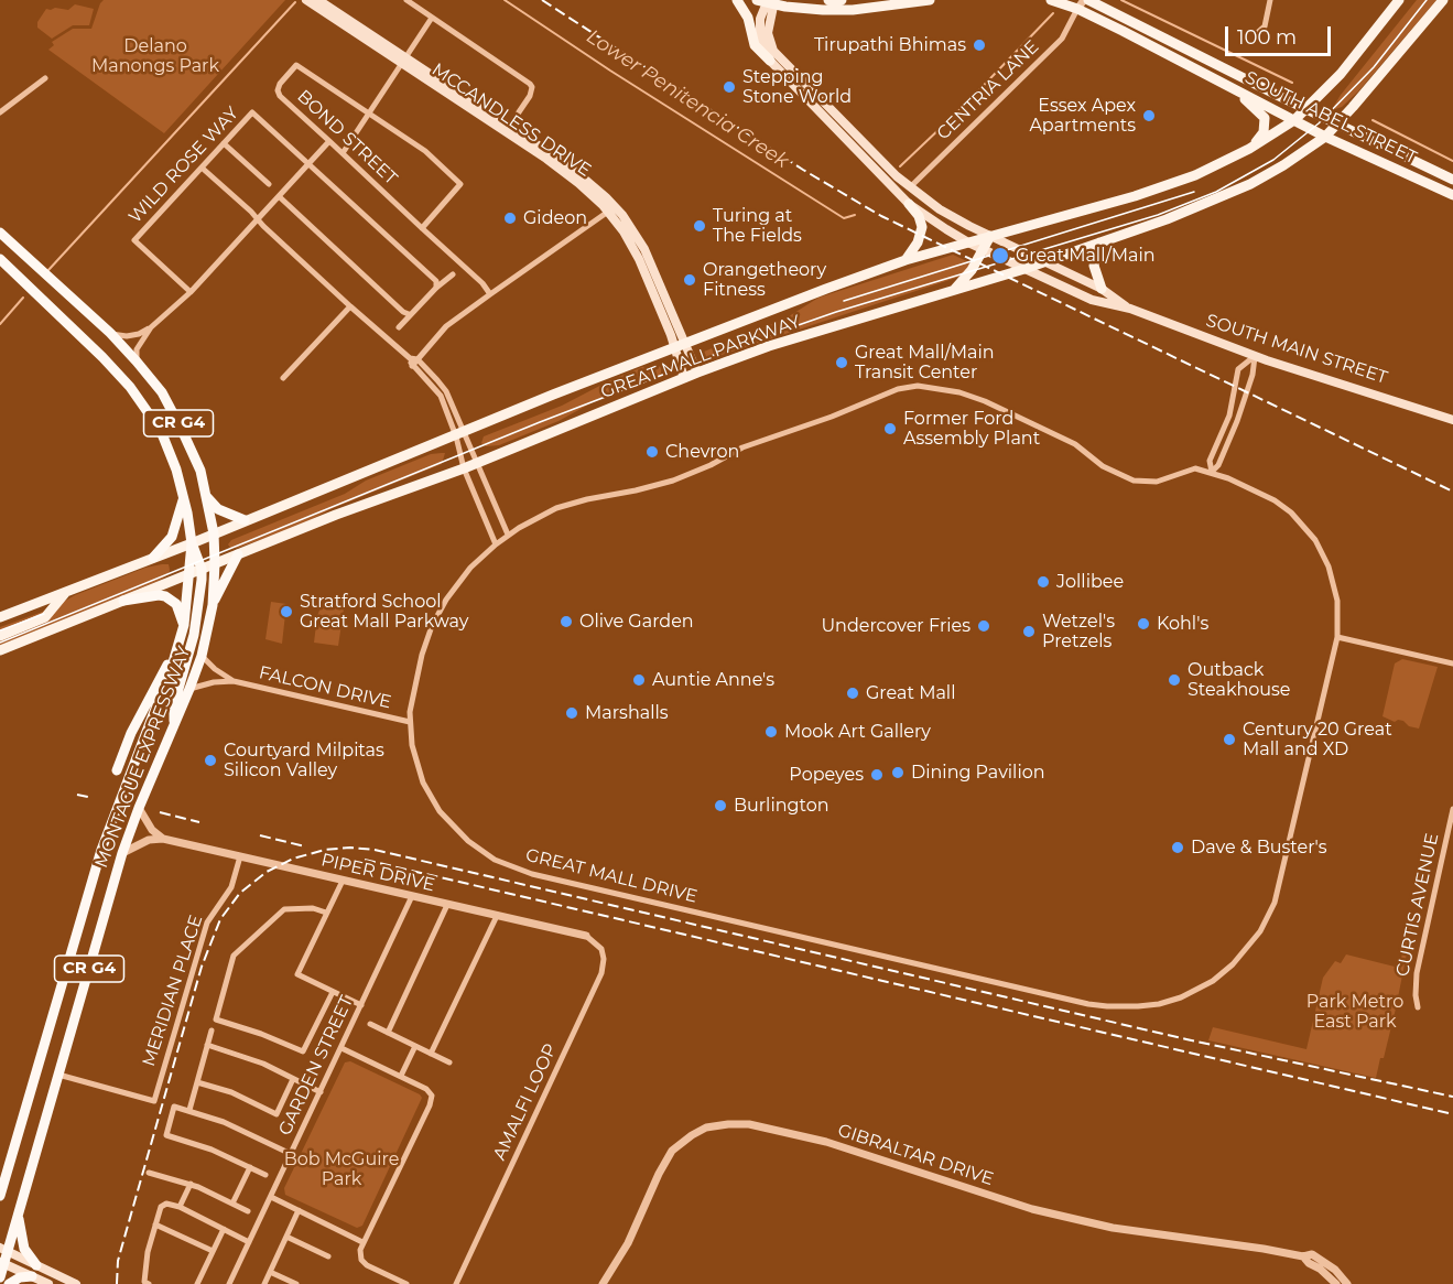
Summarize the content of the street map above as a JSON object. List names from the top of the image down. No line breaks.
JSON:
{"streets":{"highway":["CR G4","MONTAGUE EXPRESSWAY"],"main road":["SOUTH ABEL STREET","MCCANDLESS DRIVE","SOUTH MAIN STREET","GREAT MALL PARKWAY"],"street":["CENTRIA LANE","BOND STREET","WILD ROSE WAY","FALCON DRIVE","PIPER DRIVE","GREAT MALL DRIVE","CURTIS AVENUE","MERIDIAN PLACE","GARDEN STREET","AMALFI LOOP","GIBRALTAR DRIVE"]},"crossings":[["CENTRIA LANE","SOUTH ABEL STREET"],["CENTRIA LANE","SOUTH MAIN STREET"],["SOUTH ABEL STREET","GREAT MALL PARKWAY"],["MCCANDLESS DRIVE","GREAT MALL PARKWAY"],["SOUTH MAIN STREET","GREAT MALL PARKWAY"],["GREAT MALL PARKWAY","MONTAGUE EXPRESSWAY"],["FALCON DRIVE","MONTAGUE EXPRESSWAY"],["FALCON DRIVE","GREAT MALL DRIVE"],["MONTAGUE EXPRESSWAY","PIPER DRIVE"],["MONTAGUE EXPRESSWAY","MERIDIAN PLACE"],["PIPER DRIVE","MERIDIAN PLACE"],["PIPER DRIVE","GARDEN STREET"],["PIPER DRIVE","AMALFI LOOP"]],"water":["Lower Penitencia Creek"],"parks":["Delano Manongs Park","Park Metro East Park","Bob McGuire Park"],"places":["Tirupathi Bhimas","Stepping Stone World","Essex Apex Apartments","Gideon","Turing at The Fields","Great Mall/Main","Orangetheory Fitness","Great Mall/Main Transit Center","Former Ford Assembly Plant","Chevron","Jollibee","Stratford School Great Mall Parkway","Olive Garden","Kohl's","Undercover Fries","Wetzel's Pretzels","Auntie Anne's","Outback Steakhouse","Great Mall","Marshalls","Mook Art Gallery","Century 20 Great Mall and XD","Courtyard Milpitas Silicon Valley","Dining Pavilion","Popeyes","Burlington","Dave & Buster's"],"scale_bar":"100 m"}
